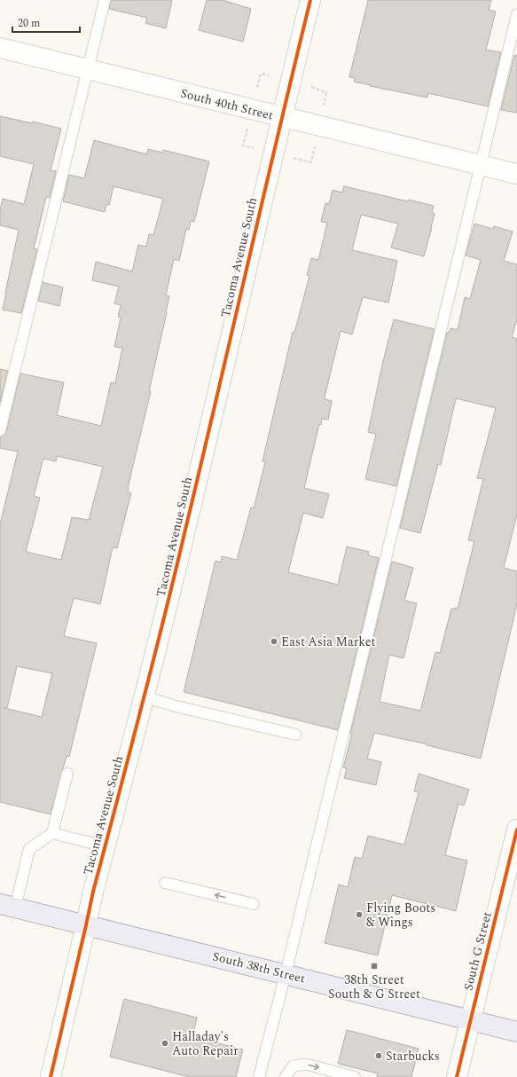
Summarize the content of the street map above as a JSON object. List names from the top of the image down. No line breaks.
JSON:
{"streets":{"main road":["South 38th Street"],"street":["South 40th Street","Tacoma Avenue South","South G Street"]},"crossings":[["South 40th Street","Tacoma Avenue South"],["Tacoma Avenue South","South 38th Street"],["South G Street","South 38th Street"]],"places":{"other":["East Asia Market","Flying Boots & Wings","Halladay's Auto Repair","Starbucks"],"transit":["38th Street South & G Street"]},"scale_bar":"20 m"}
